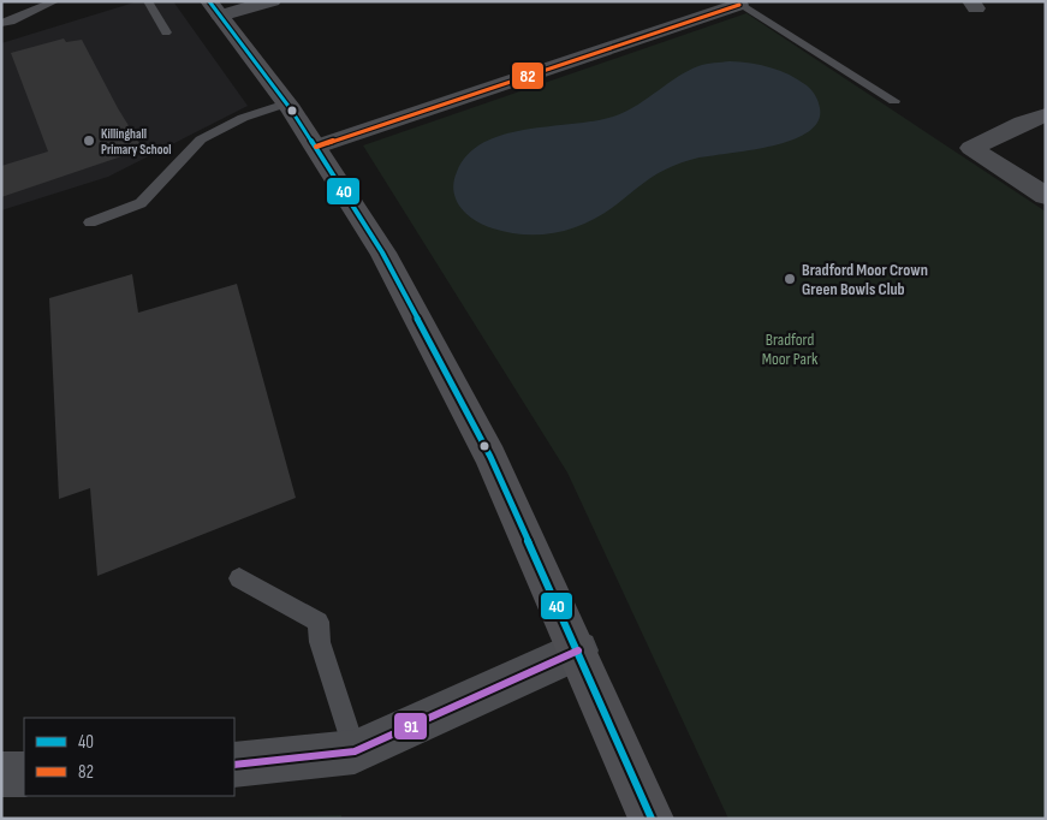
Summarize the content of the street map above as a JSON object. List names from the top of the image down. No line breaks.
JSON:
{"parks":["Bradford Moor Park"],"places":["Killinghall Primary School","Bradford Moor Crown Green Bowls Club"],"lines":["transit line 40","transit line 82","transit line 91"],"legend":["40","82"]}
